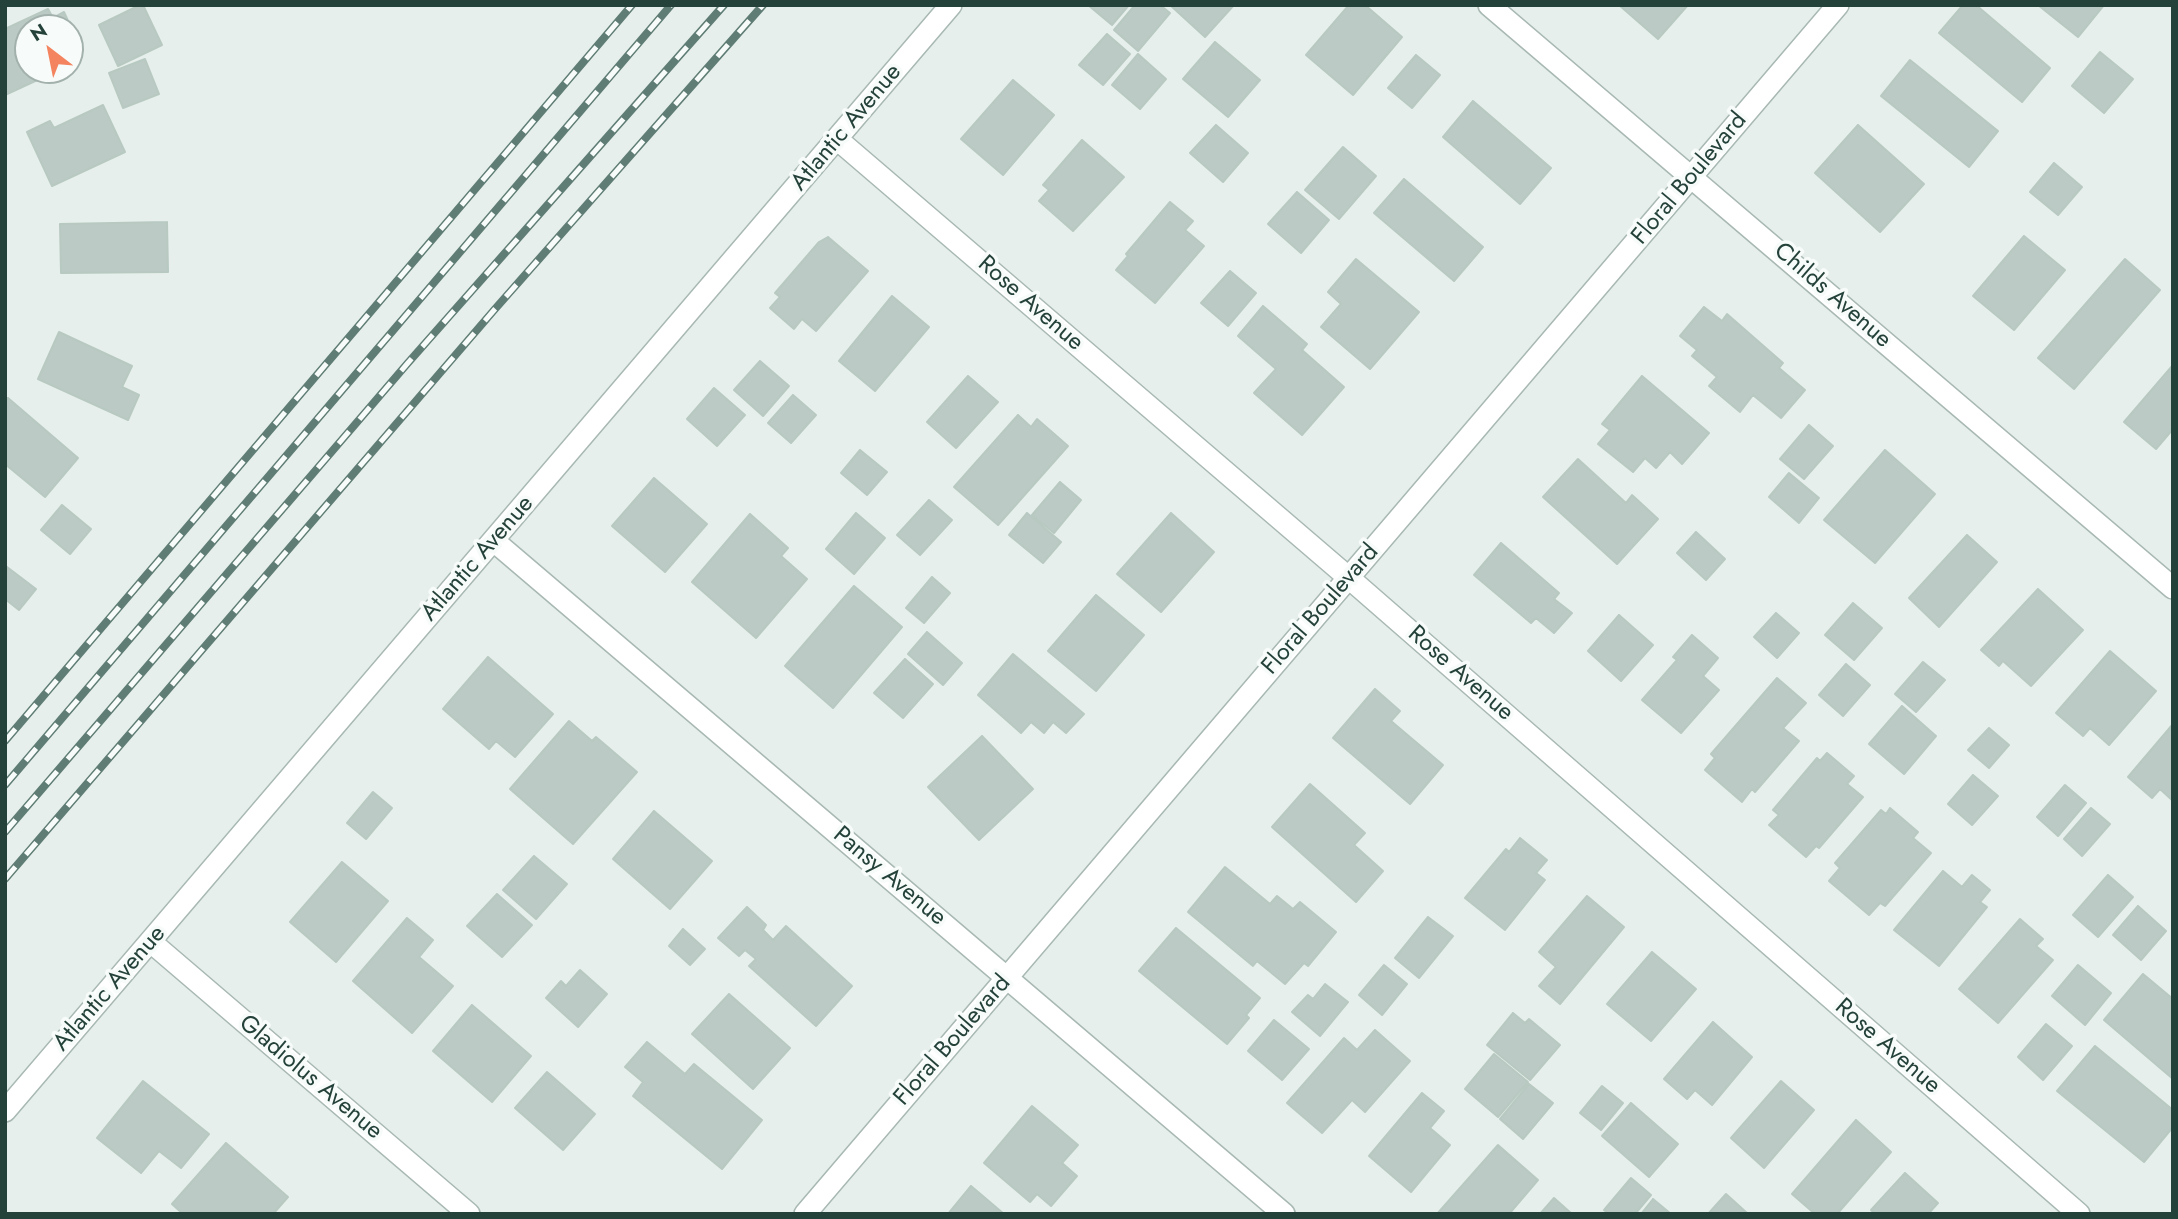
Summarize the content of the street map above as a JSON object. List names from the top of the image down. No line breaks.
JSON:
{"streets":{"street":["Atlantic Avenue","Floral Boulevard","Childs Avenue","Rose Avenue","Pansy Avenue","Gladiolus Avenue"]},"crossings":[["Atlantic Avenue","Rose Avenue"],["Atlantic Avenue","Pansy Avenue"],["Atlantic Avenue","Gladiolus Avenue"],["Floral Boulevard","Childs Avenue"],["Floral Boulevard","Rose Avenue"],["Floral Boulevard","Pansy Avenue"]],"north":"top left"}
